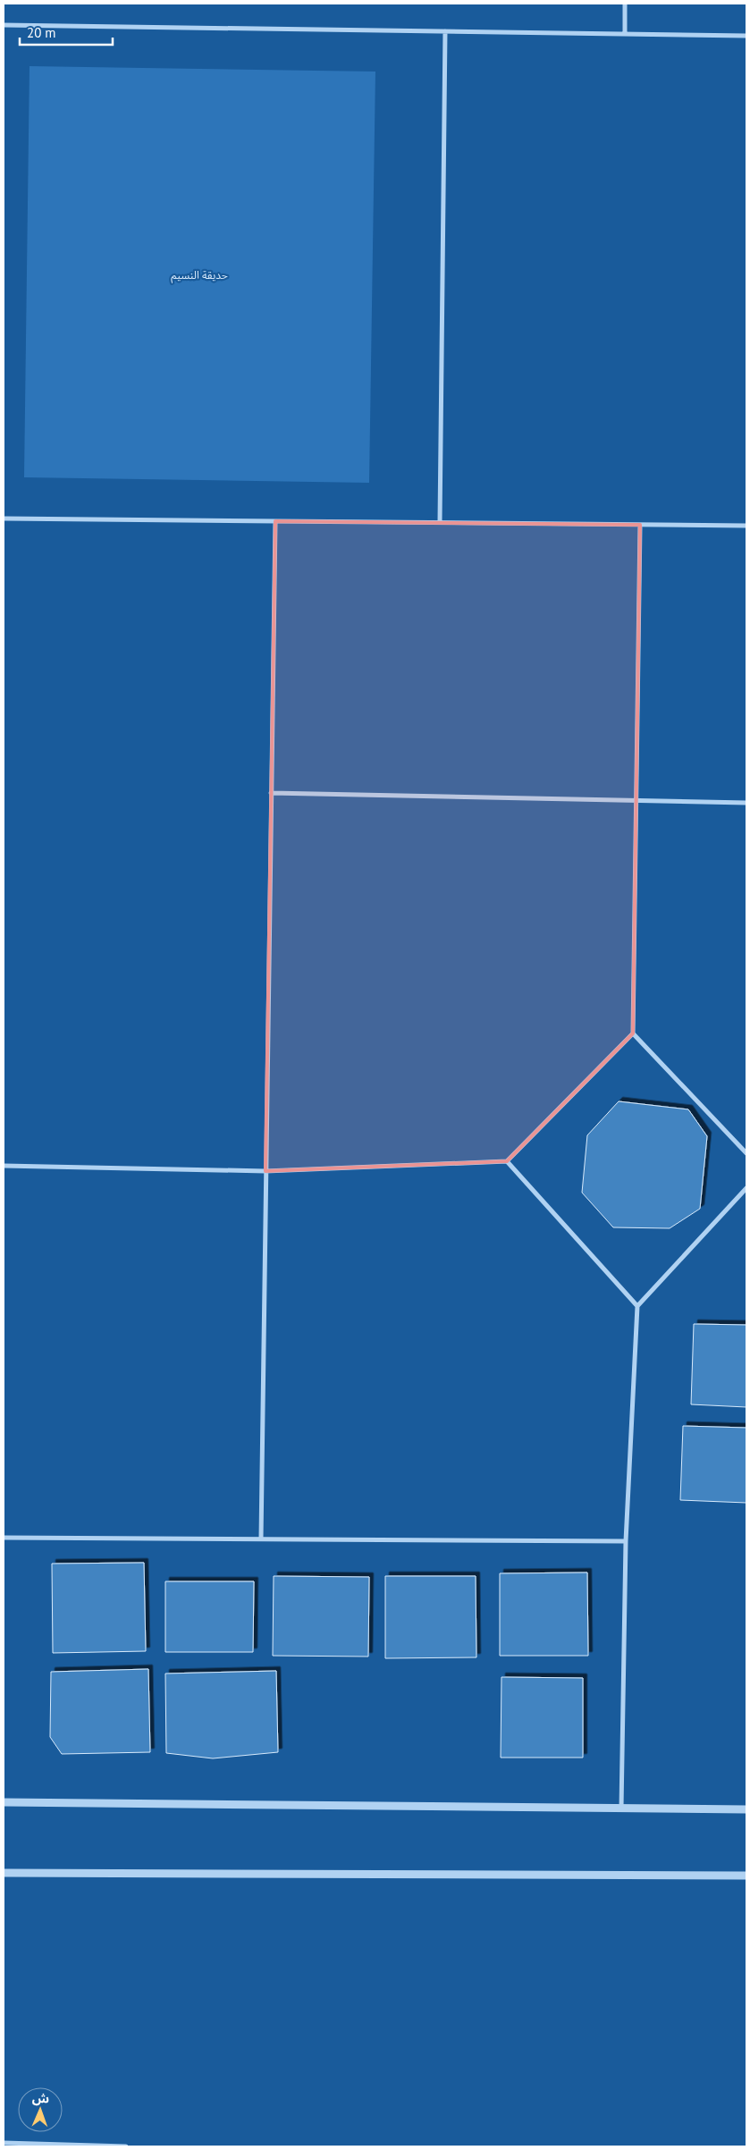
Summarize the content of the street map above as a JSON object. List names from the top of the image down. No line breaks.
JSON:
{"parks":["حدیقة النسیم"],"scale_bar":"20 m","north":"top"}
